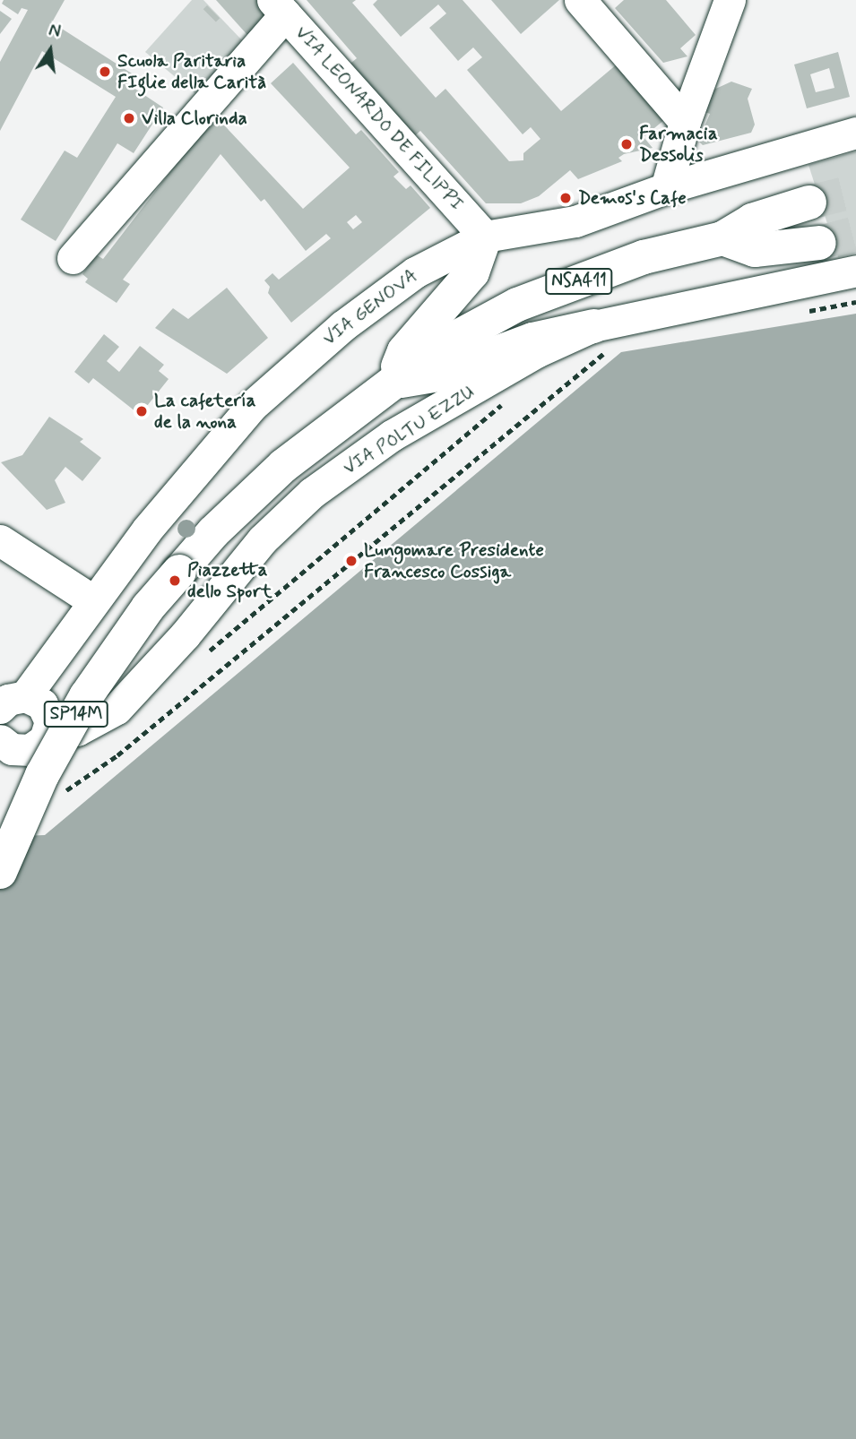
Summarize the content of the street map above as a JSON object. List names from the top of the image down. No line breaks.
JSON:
{"streets":{"main road":["NSA411","SP14M"],"street":["VIA LEONARDO DE FILIPPI","VIA GENOVA","VIA POLTU EZZU"]},"crossings":[["VIA LEONARDO DE FILIPPI","VIA GENOVA"],["NSA411","SP14M"]],"places":["Scuola Paritaria FIglie della Carità","Villa Clorinda","Farmacia Dessolis","Demos's Cafe","La cafetería de la nona","Lungomare Presidente Francesco Cossiga","Piazzetta dello Sport"],"north":"top"}
